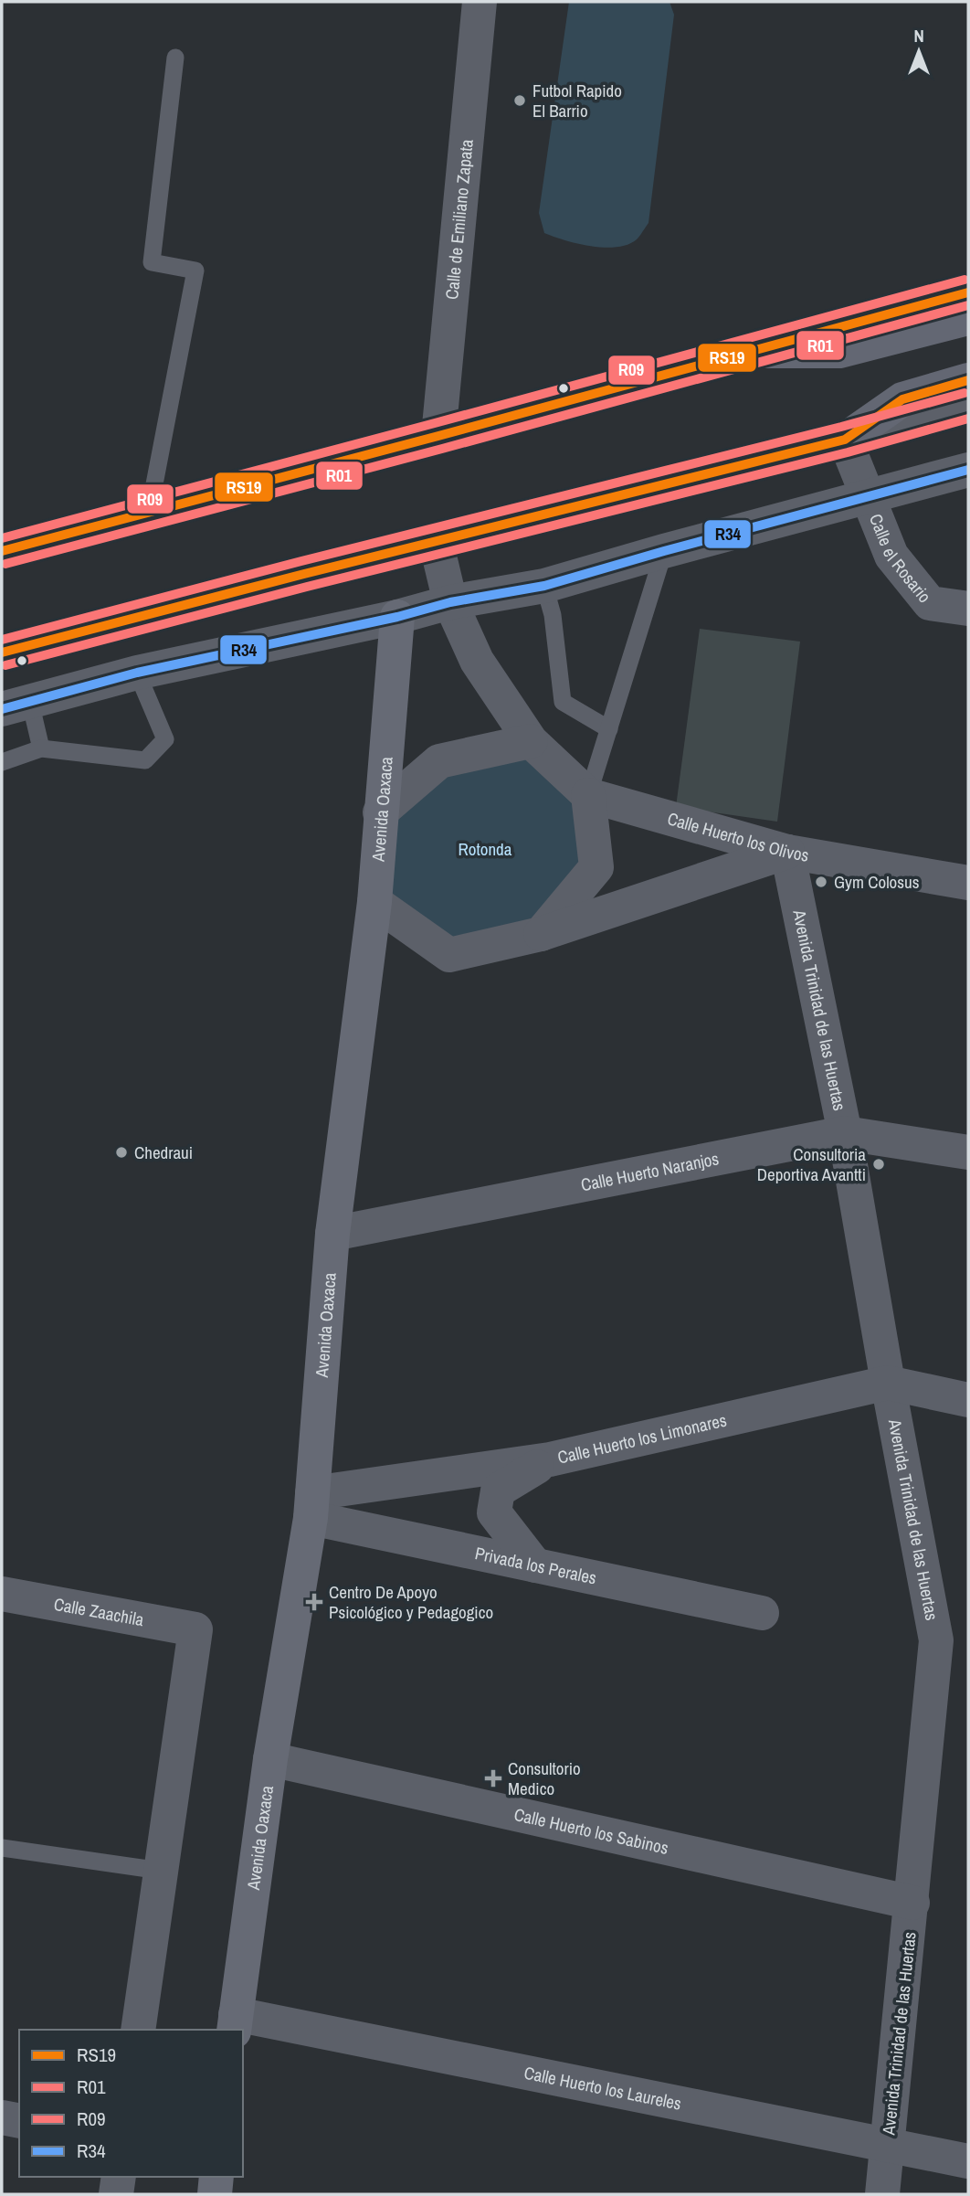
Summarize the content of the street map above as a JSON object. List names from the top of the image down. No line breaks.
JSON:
{"streets":{"main road":["Avenida Oaxaca"],"street":["Calle de Emiliano Zapata","Calle el Rosario","Calle Huerto los Olivos","Avenida Trinidad de las Huertas","Calle Huerto Naranjos","Calle Huerto los Limonares","Privada los Perales","Calle Zaachila","Calle Huerto los Sabinos","Calle Huerto los Laureles"]},"crossings":[["Avenida Oaxaca","Calle Huerto los Olivos"],["Avenida Oaxaca","Calle Huerto Naranjos"],["Avenida Oaxaca","Calle Huerto los Limonares"],["Avenida Oaxaca","Privada los Perales"],["Avenida Oaxaca","Calle Huerto los Sabinos"],["Avenida Oaxaca","Calle Huerto los Laureles"],["Calle Huerto los Olivos","Avenida Trinidad de las Huertas"],["Avenida Trinidad de las Huertas","Calle Huerto Naranjos"],["Avenida Trinidad de las Huertas","Calle Huerto los Limonares"],["Avenida Trinidad de las Huertas","Calle Huerto los Sabinos"],["Avenida Trinidad de las Huertas","Calle Huerto los Laureles"],["Calle Huerto los Limonares","Privada los Perales"]],"parks":["Rotonda"],"places":{"other":["Futbol Rapido El Barrio","Gym Colosus","Chedraui","Consultoria Deportiva Avantti"],"health":["Centro De Apoyo Psicológico y Pedagogico","Consultorio Medico"]},"lines":["transit line R09","transit line RS19","transit line R01","transit line R34"],"legend":["RS19","R01","R09","R34"],"north":"top"}
